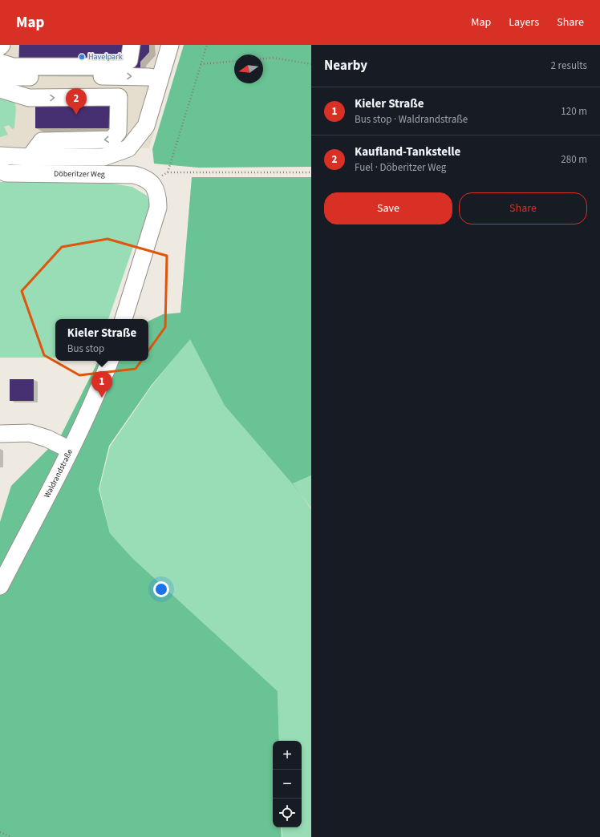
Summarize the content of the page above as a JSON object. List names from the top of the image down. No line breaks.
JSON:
{"streets":{"street":["Döberitzer Weg","Waldrandstraße"]},"places":["Havelpark"],"north":"left","page":{"header":"Map","nav":["Map","Layers","Share"],"heading":["Nearby","2 results"],"list":[{"mark":"1","name":"Kieler Straße","note":"Bus stop · Waldrandstraße","value":"120 m"},{"mark":"2","name":"Kaufland-Tankstelle","note":"Fuel · Döberitzer Weg","value":"280 m"}],"pins":["2","1"],"buttons":["Save","Share"],"popup":["Kieler Straße","Bus stop"],"map_buttons":["+","−"]}}
